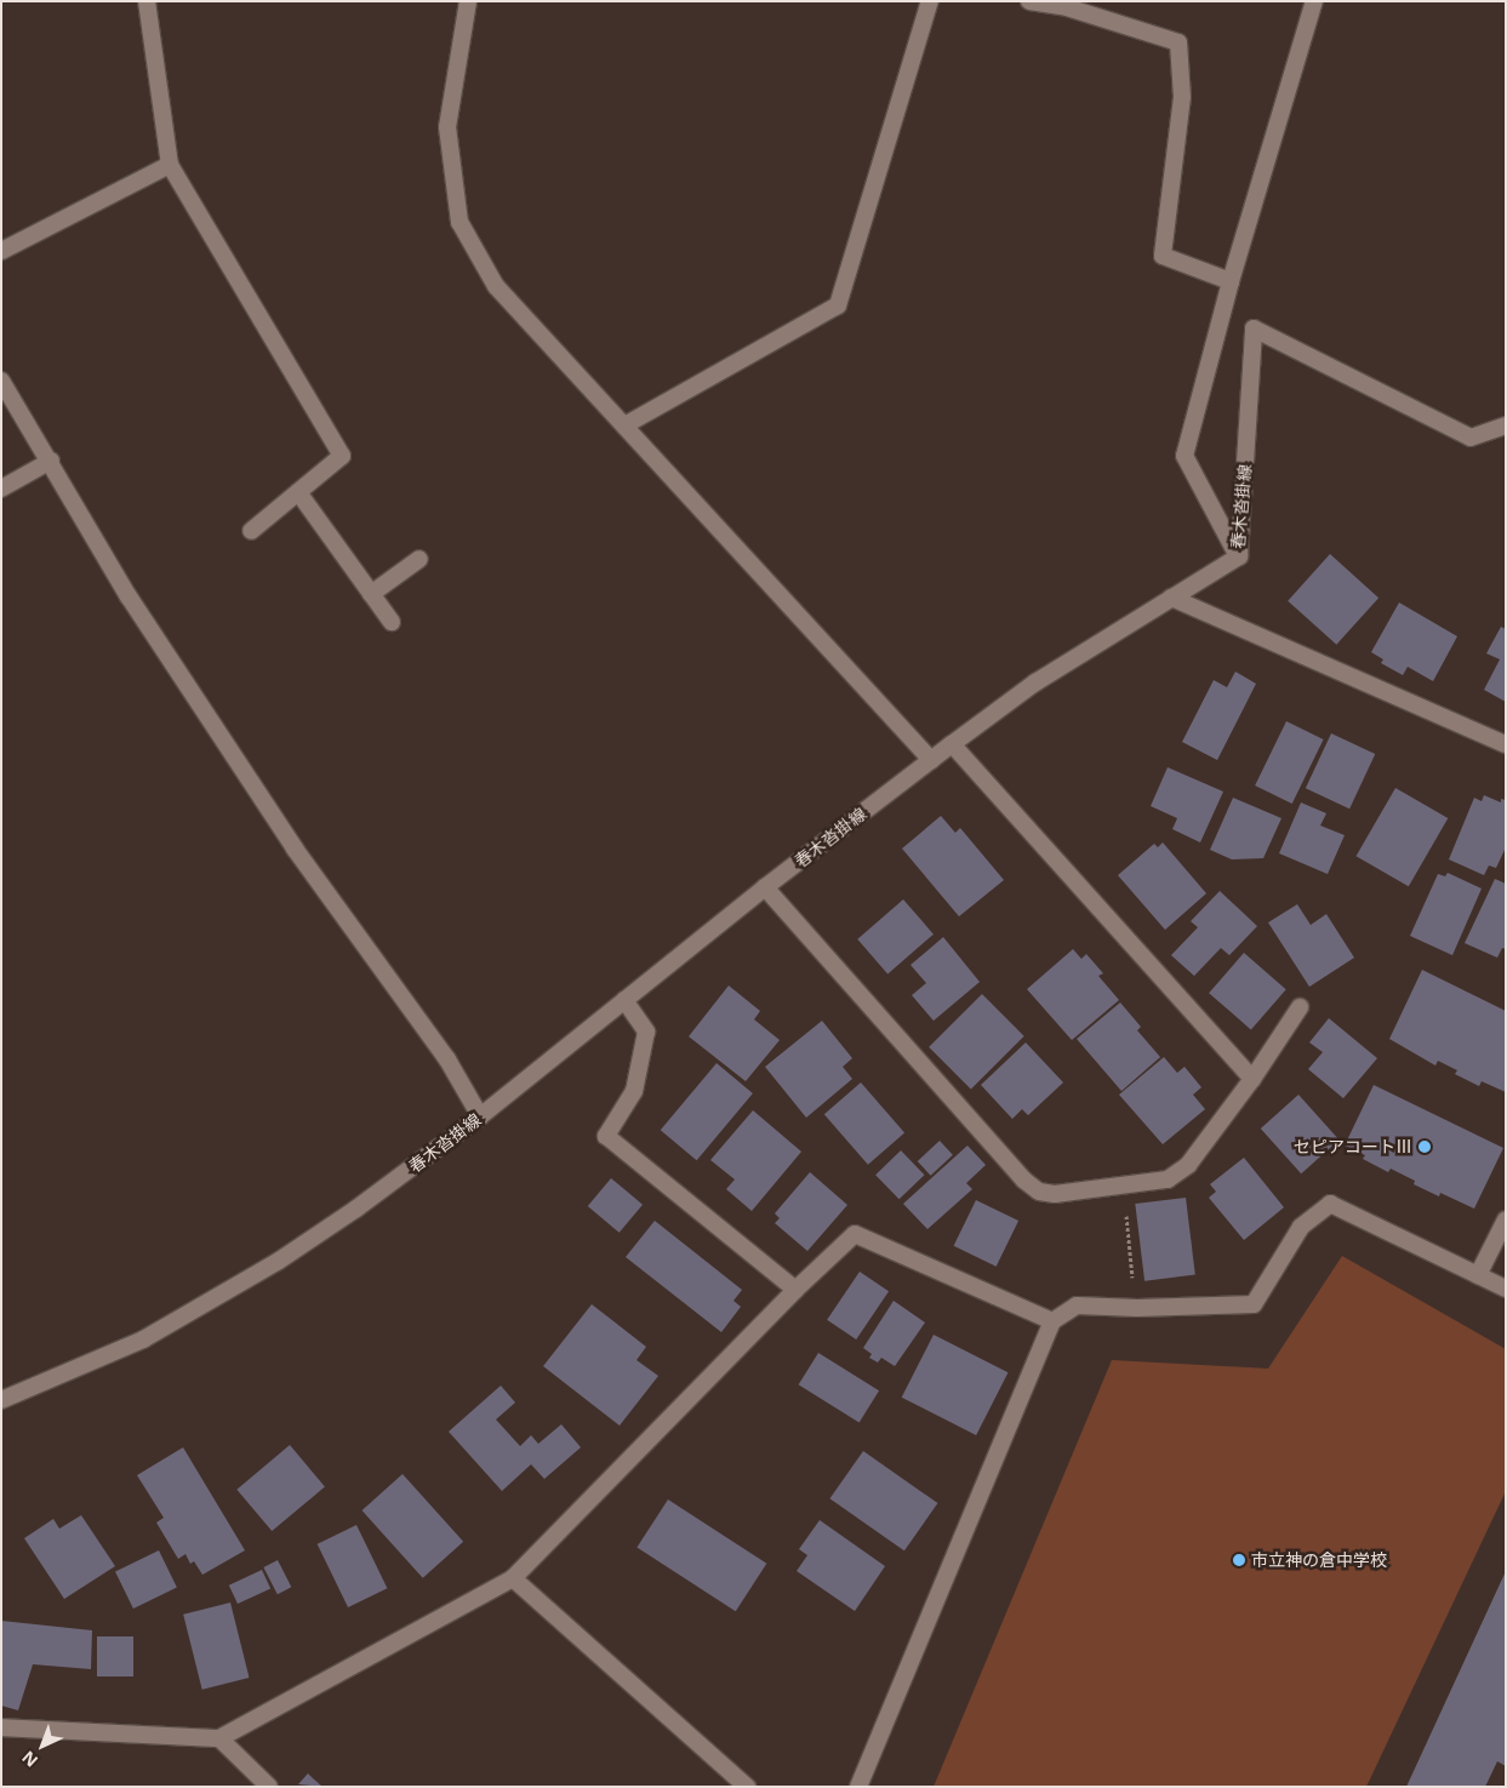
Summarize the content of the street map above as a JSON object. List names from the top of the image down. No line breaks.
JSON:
{"streets":{"street":["春木沓掛線"]},"places":["セピアコートⅢ","市立神の倉中学校"],"north":"bottom left"}
